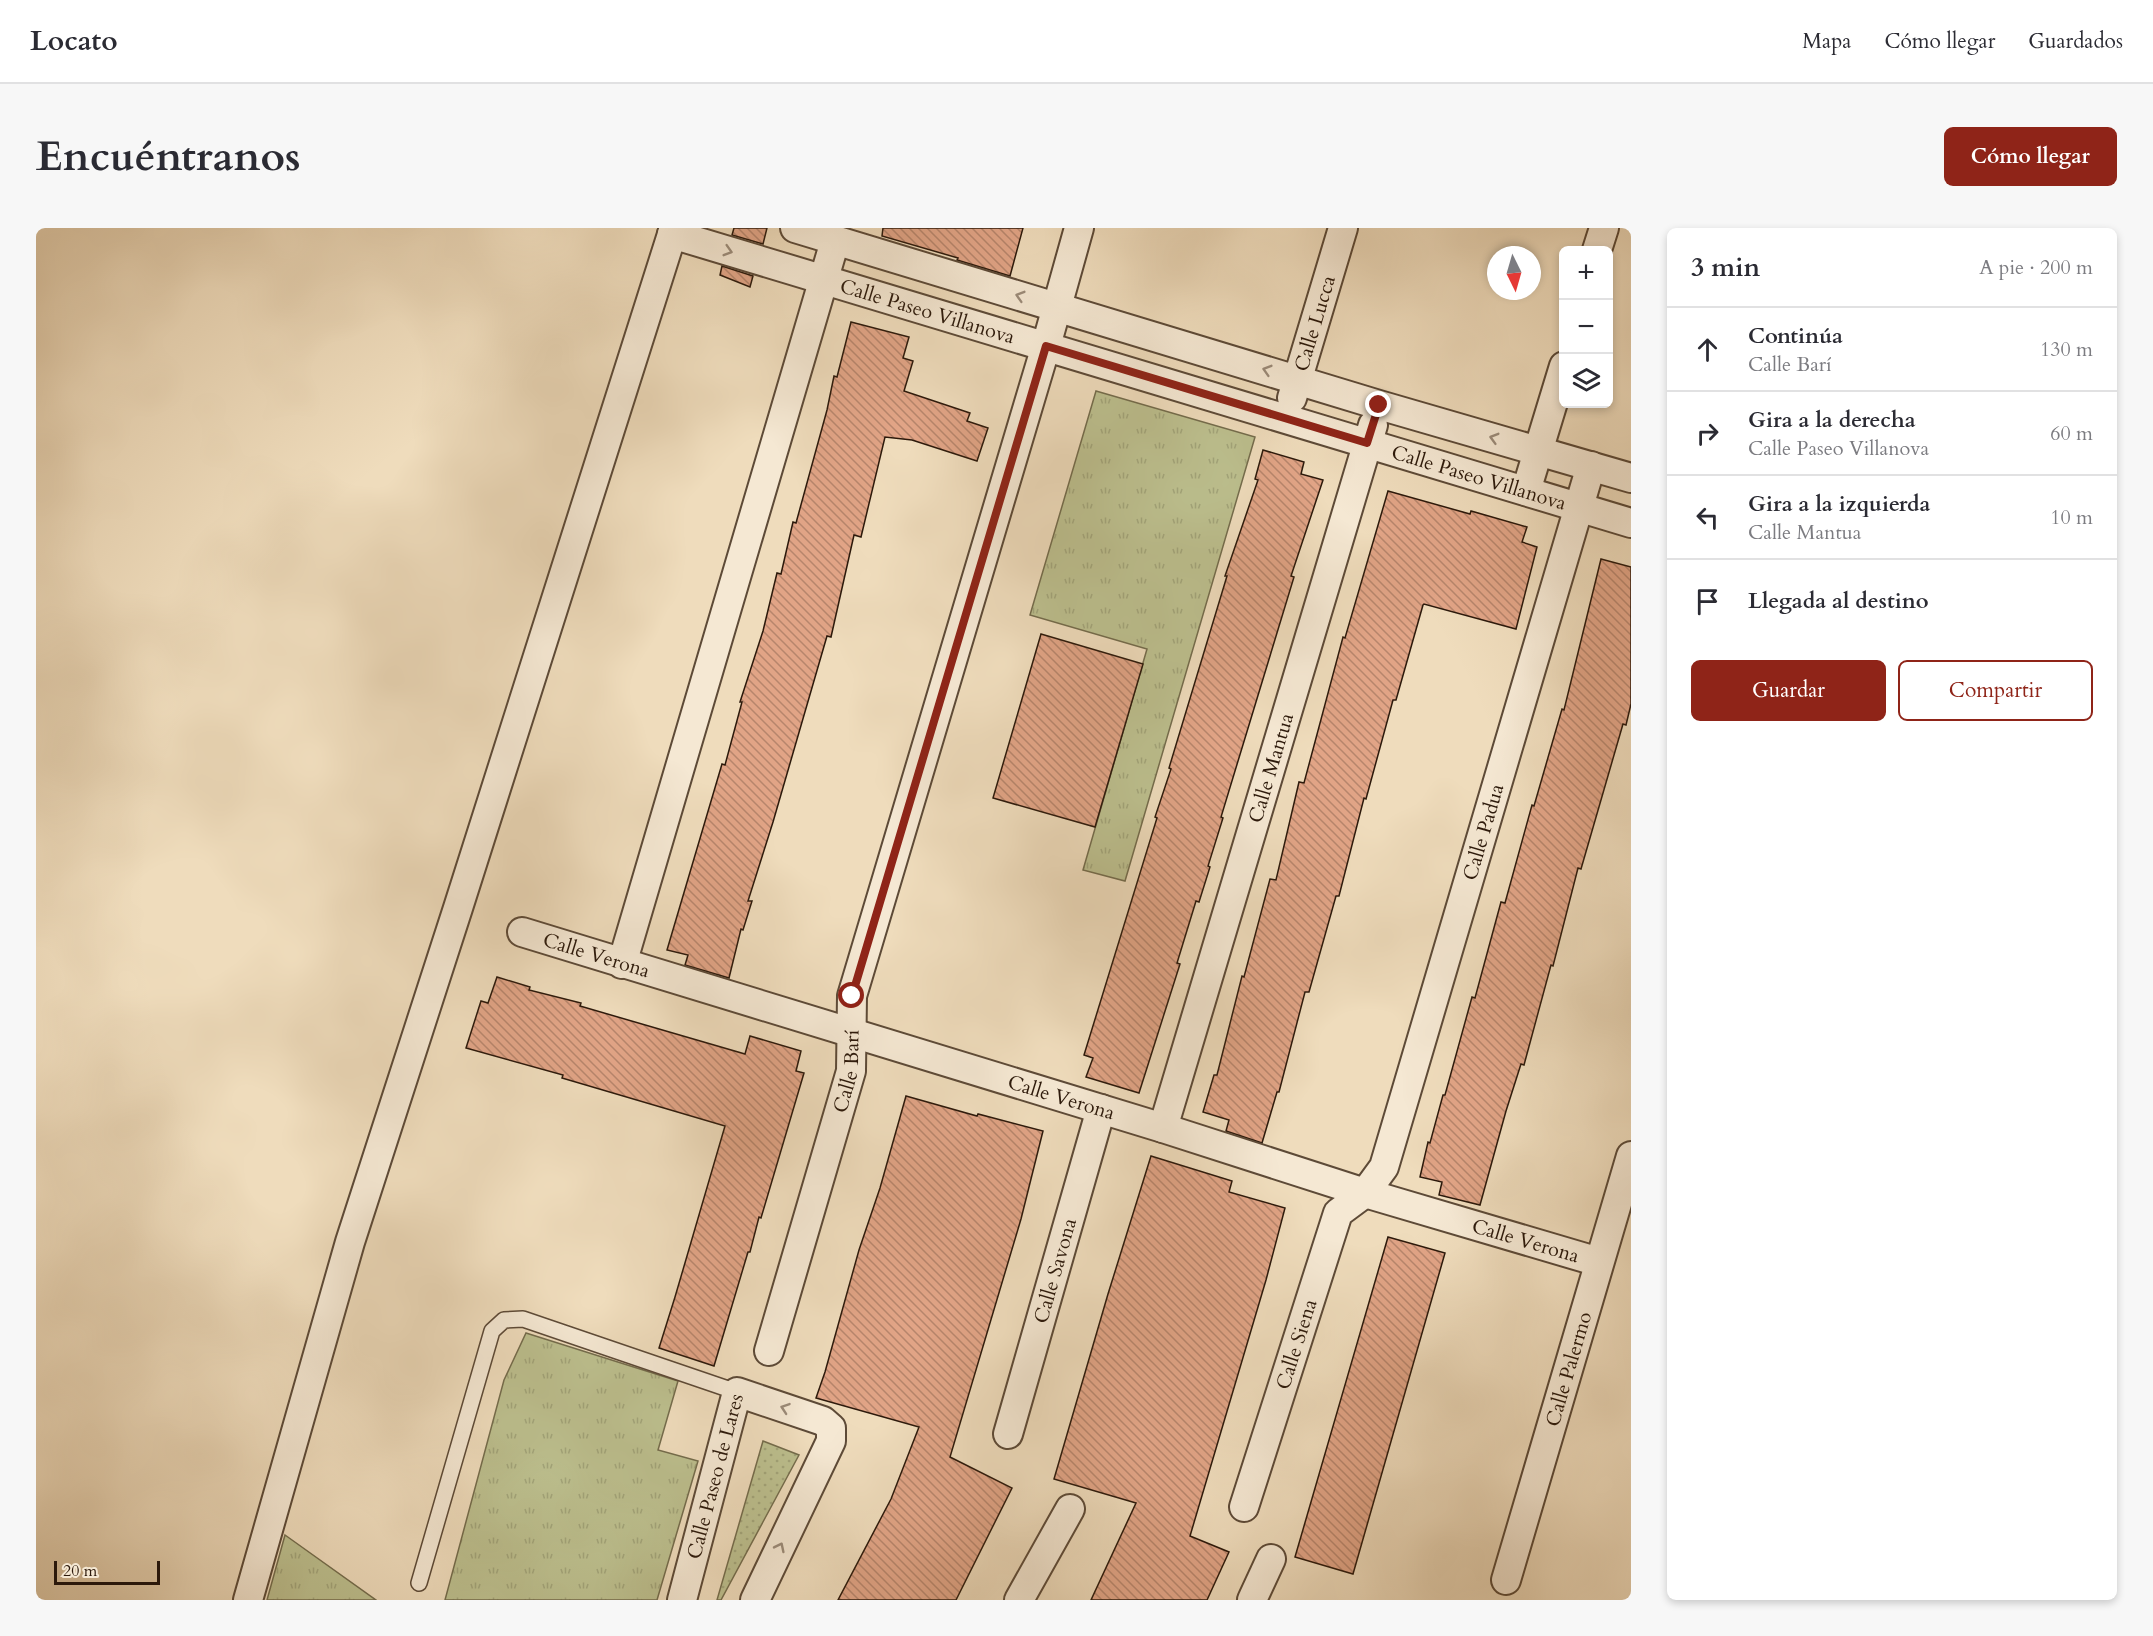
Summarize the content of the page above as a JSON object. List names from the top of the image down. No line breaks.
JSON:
{"streets":{"street":["Calle Paseo Villanova","Calle Lucca","Calle Mantua","Calle Padua","Calle Verona","Calle Barí","Calle Savona","Calle Siena","Calle Palermo","Calle Paseo de Lares"]},"crossings":[["Calle Paseo Villanova","Calle Lucca"],["Calle Paseo Villanova","Calle Mantua"],["Calle Paseo Villanova","Calle Padua"],["Calle Paseo Villanova","Calle Barí"],["Calle Mantua","Calle Verona"],["Calle Padua","Calle Verona"],["Calle Padua","Calle Siena"],["Calle Verona","Calle Barí"],["Calle Verona","Calle Savona"],["Calle Verona","Calle Siena"],["Calle Verona","Calle Palermo"]],"scale_bar":"20 m","north":"bottom","page":{"header":"Locato","nav":["Mapa","Cómo llegar","Guardados"],"buttons":["Cómo llegar",["Guardar","Compartir"]],"title":"Encuéntranos","heading":["3 min","A pie · 200 m"],"map_buttons":["+","−"],"list":[["Continúa","Calle Barí","130 m"],["Gira a la derecha","Calle Paseo Villanova","60 m"],["Gira a la izquierda","Calle Mantua","10 m"],"Llegada al destino"],"scale":"20 m"}}
